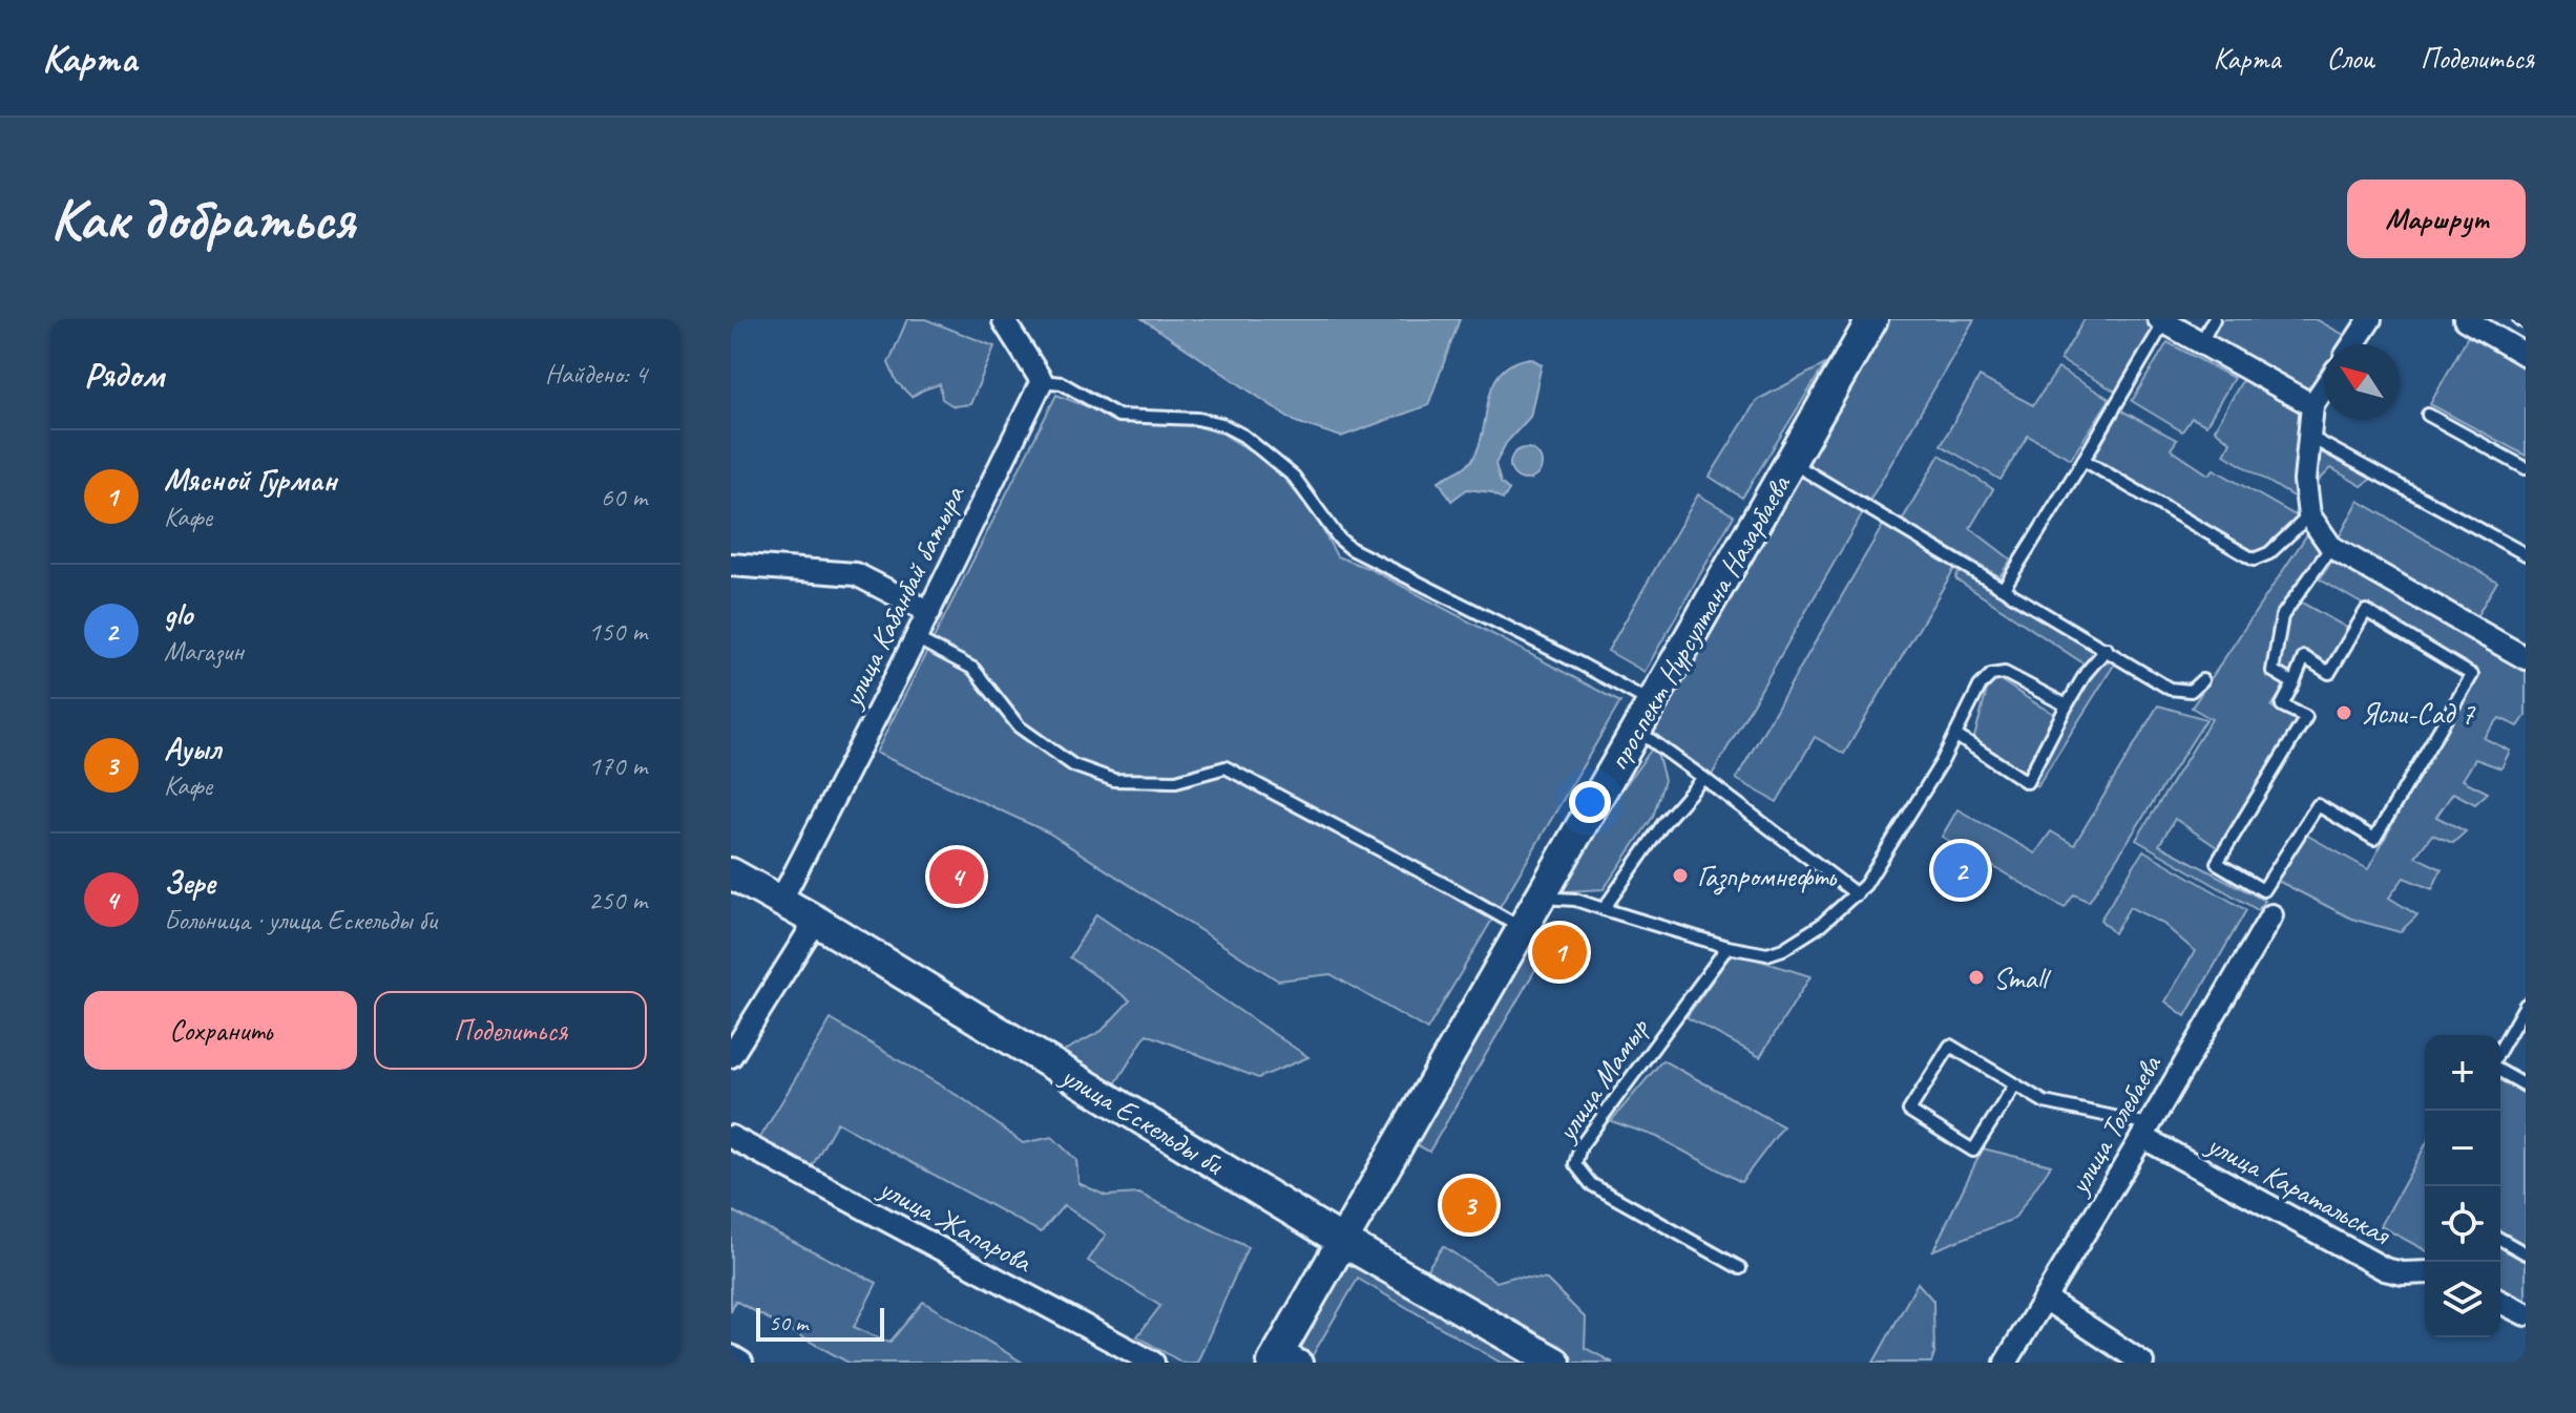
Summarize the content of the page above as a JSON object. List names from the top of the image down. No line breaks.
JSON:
{"streets":{"main road":["проспект Нурсултана Назарбаева","улица Ескельды би"],"street":["улица Кабанбай батыра","улица Толебаева","улица Каратальская","улица Жапарова"],"lane":["улица Мамыр"]},"crossings":[["улица Кабанбай батыра","улица Ескельды би"],["проспект Нурсултана Назарбаева","улица Ескельды би"],["улица Толебаева","улица Каратальская"]],"places":["Ясли-Сад 7","Газпромнефть","Small"],"scale_bar":"50 m","north":"top left","page":{"header":"Карта","nav":["Карта","Слои","Поделиться"],"buttons":["Маршрут",["Сохранить","Поделиться"]],"title":"Как добраться","heading":["Рядом","Найдено: 4"],"list":[{"mark":"1","name":"Мясной Гурман","note":"Кафе","value":"60 m"},{"mark":"2","name":"glo","note":"Магазин","value":"150 m"},{"mark":"3","name":"Ауыл","note":"Кафе","value":"170 m"},{"mark":"4","name":"Зере","note":"Больница · улица Ескельды би","value":"250 m"}],"pins":["2","4","1","3"],"map_buttons":["+","−"],"scale":"50 m"}}
